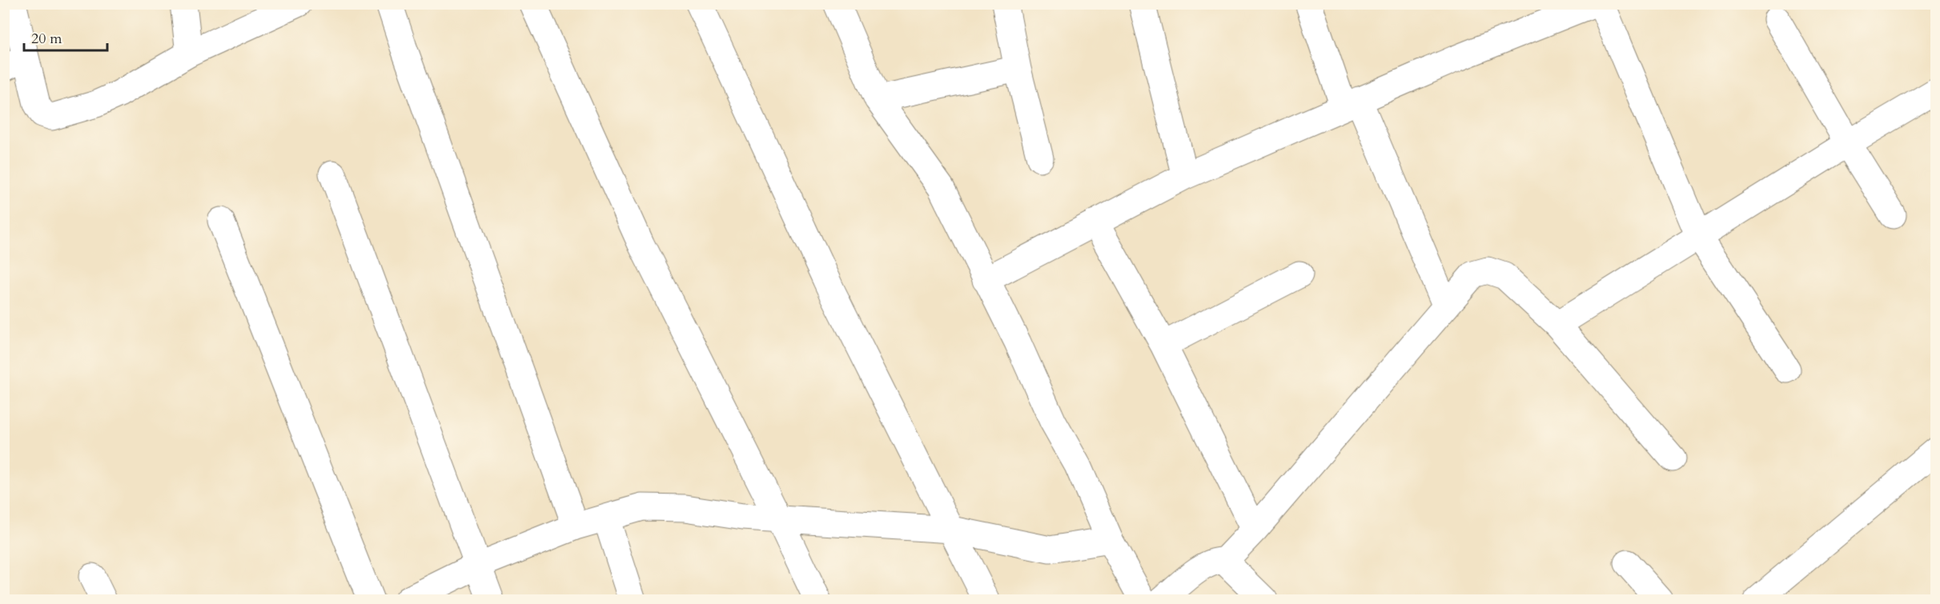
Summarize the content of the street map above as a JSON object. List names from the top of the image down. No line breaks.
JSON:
{"scale_bar":"20 m"}
